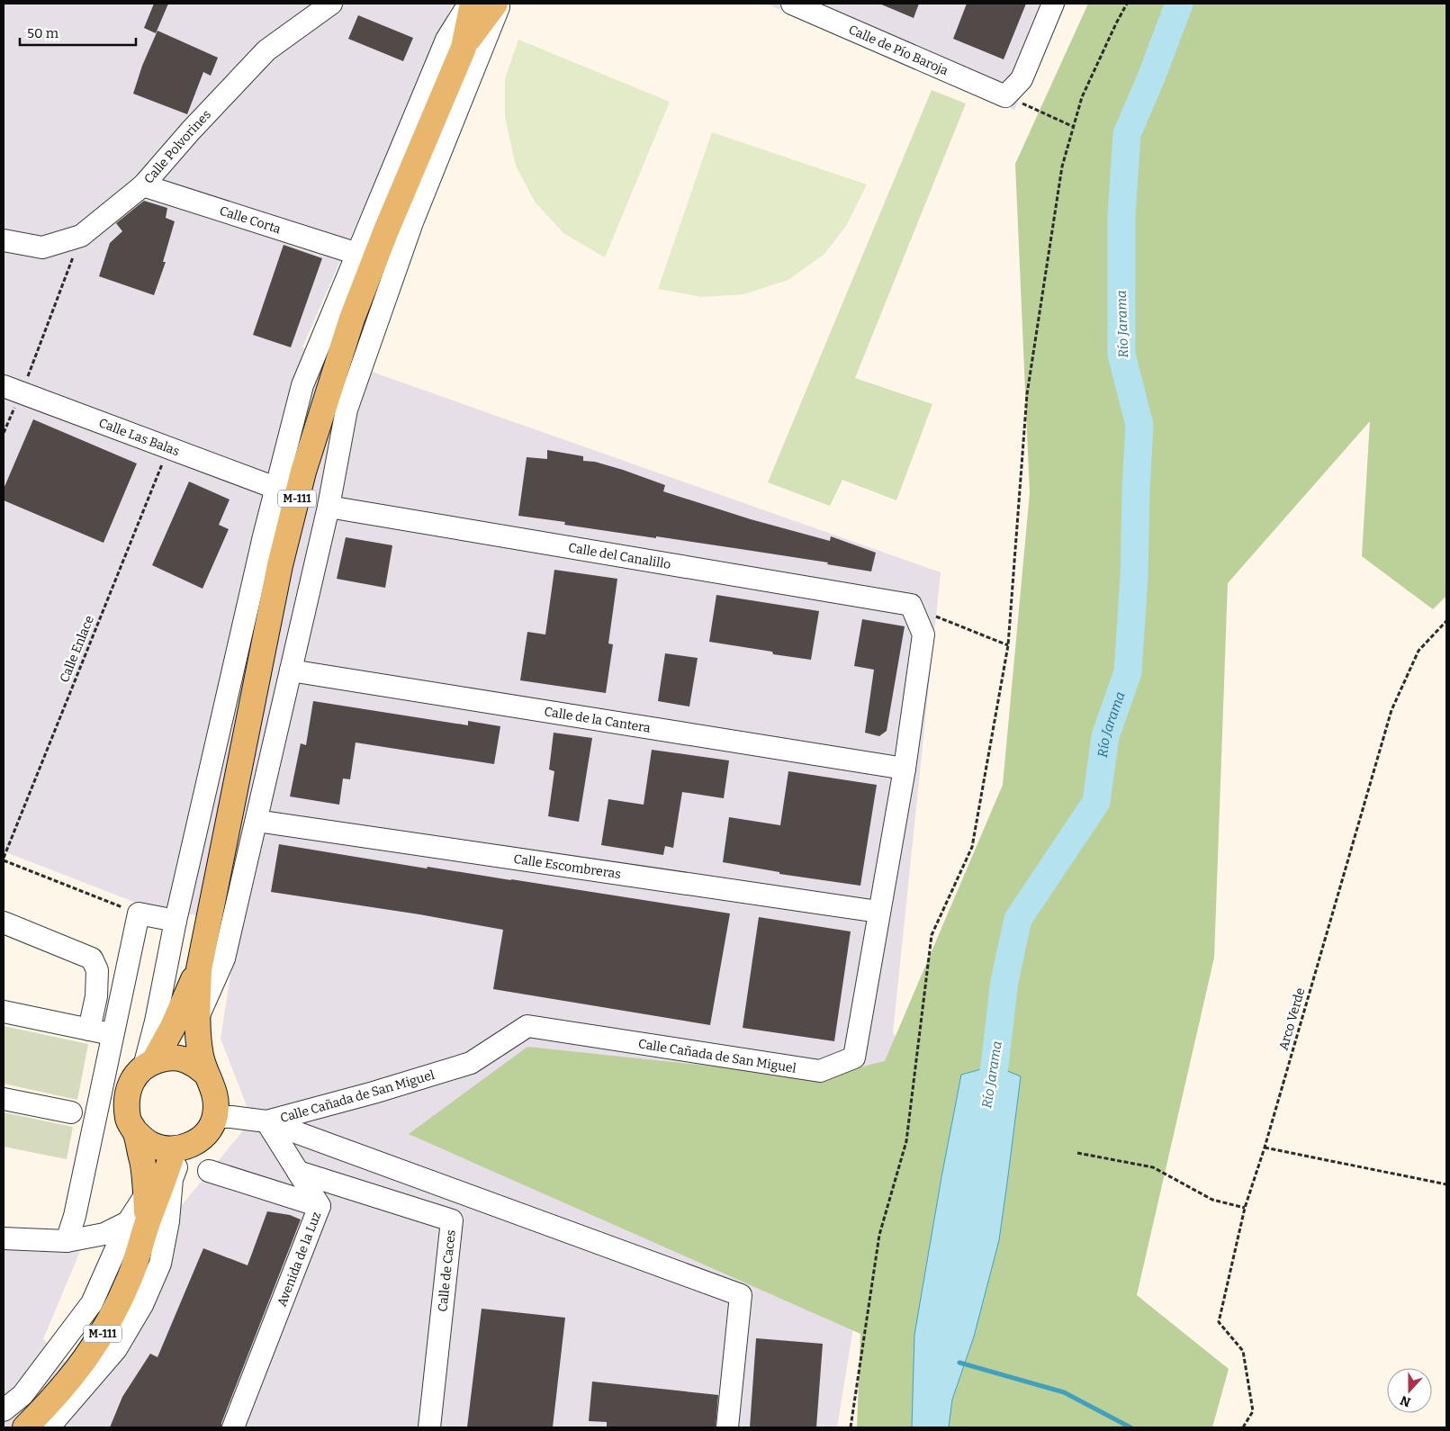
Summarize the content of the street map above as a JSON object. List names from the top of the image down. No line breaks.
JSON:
{"streets":{"main road":["M-111"],"street":["Calle de Pío Baroja","Calle Polvorines","Calle Corta","Calle Las Balas","Calle del Canalillo","Calle de la Cantera","Calle Escombreras","Calle Cañada de San Miguel","Avenida de la Luz","Calle de Caces"],"path":["Calle Enlace","Arco Verde"]},"crossings":[["Calle Polvorines","Calle Corta"],["Calle Las Balas","Calle Enlace"],["Calle Escombreras","Calle Cañada de San Miguel"],["Calle Cañada de San Miguel","Avenida de la Luz"],["Avenida de la Luz","Calle de Caces"]],"water":["Río Jarama"],"scale_bar":"50 m","north":"bottom"}
